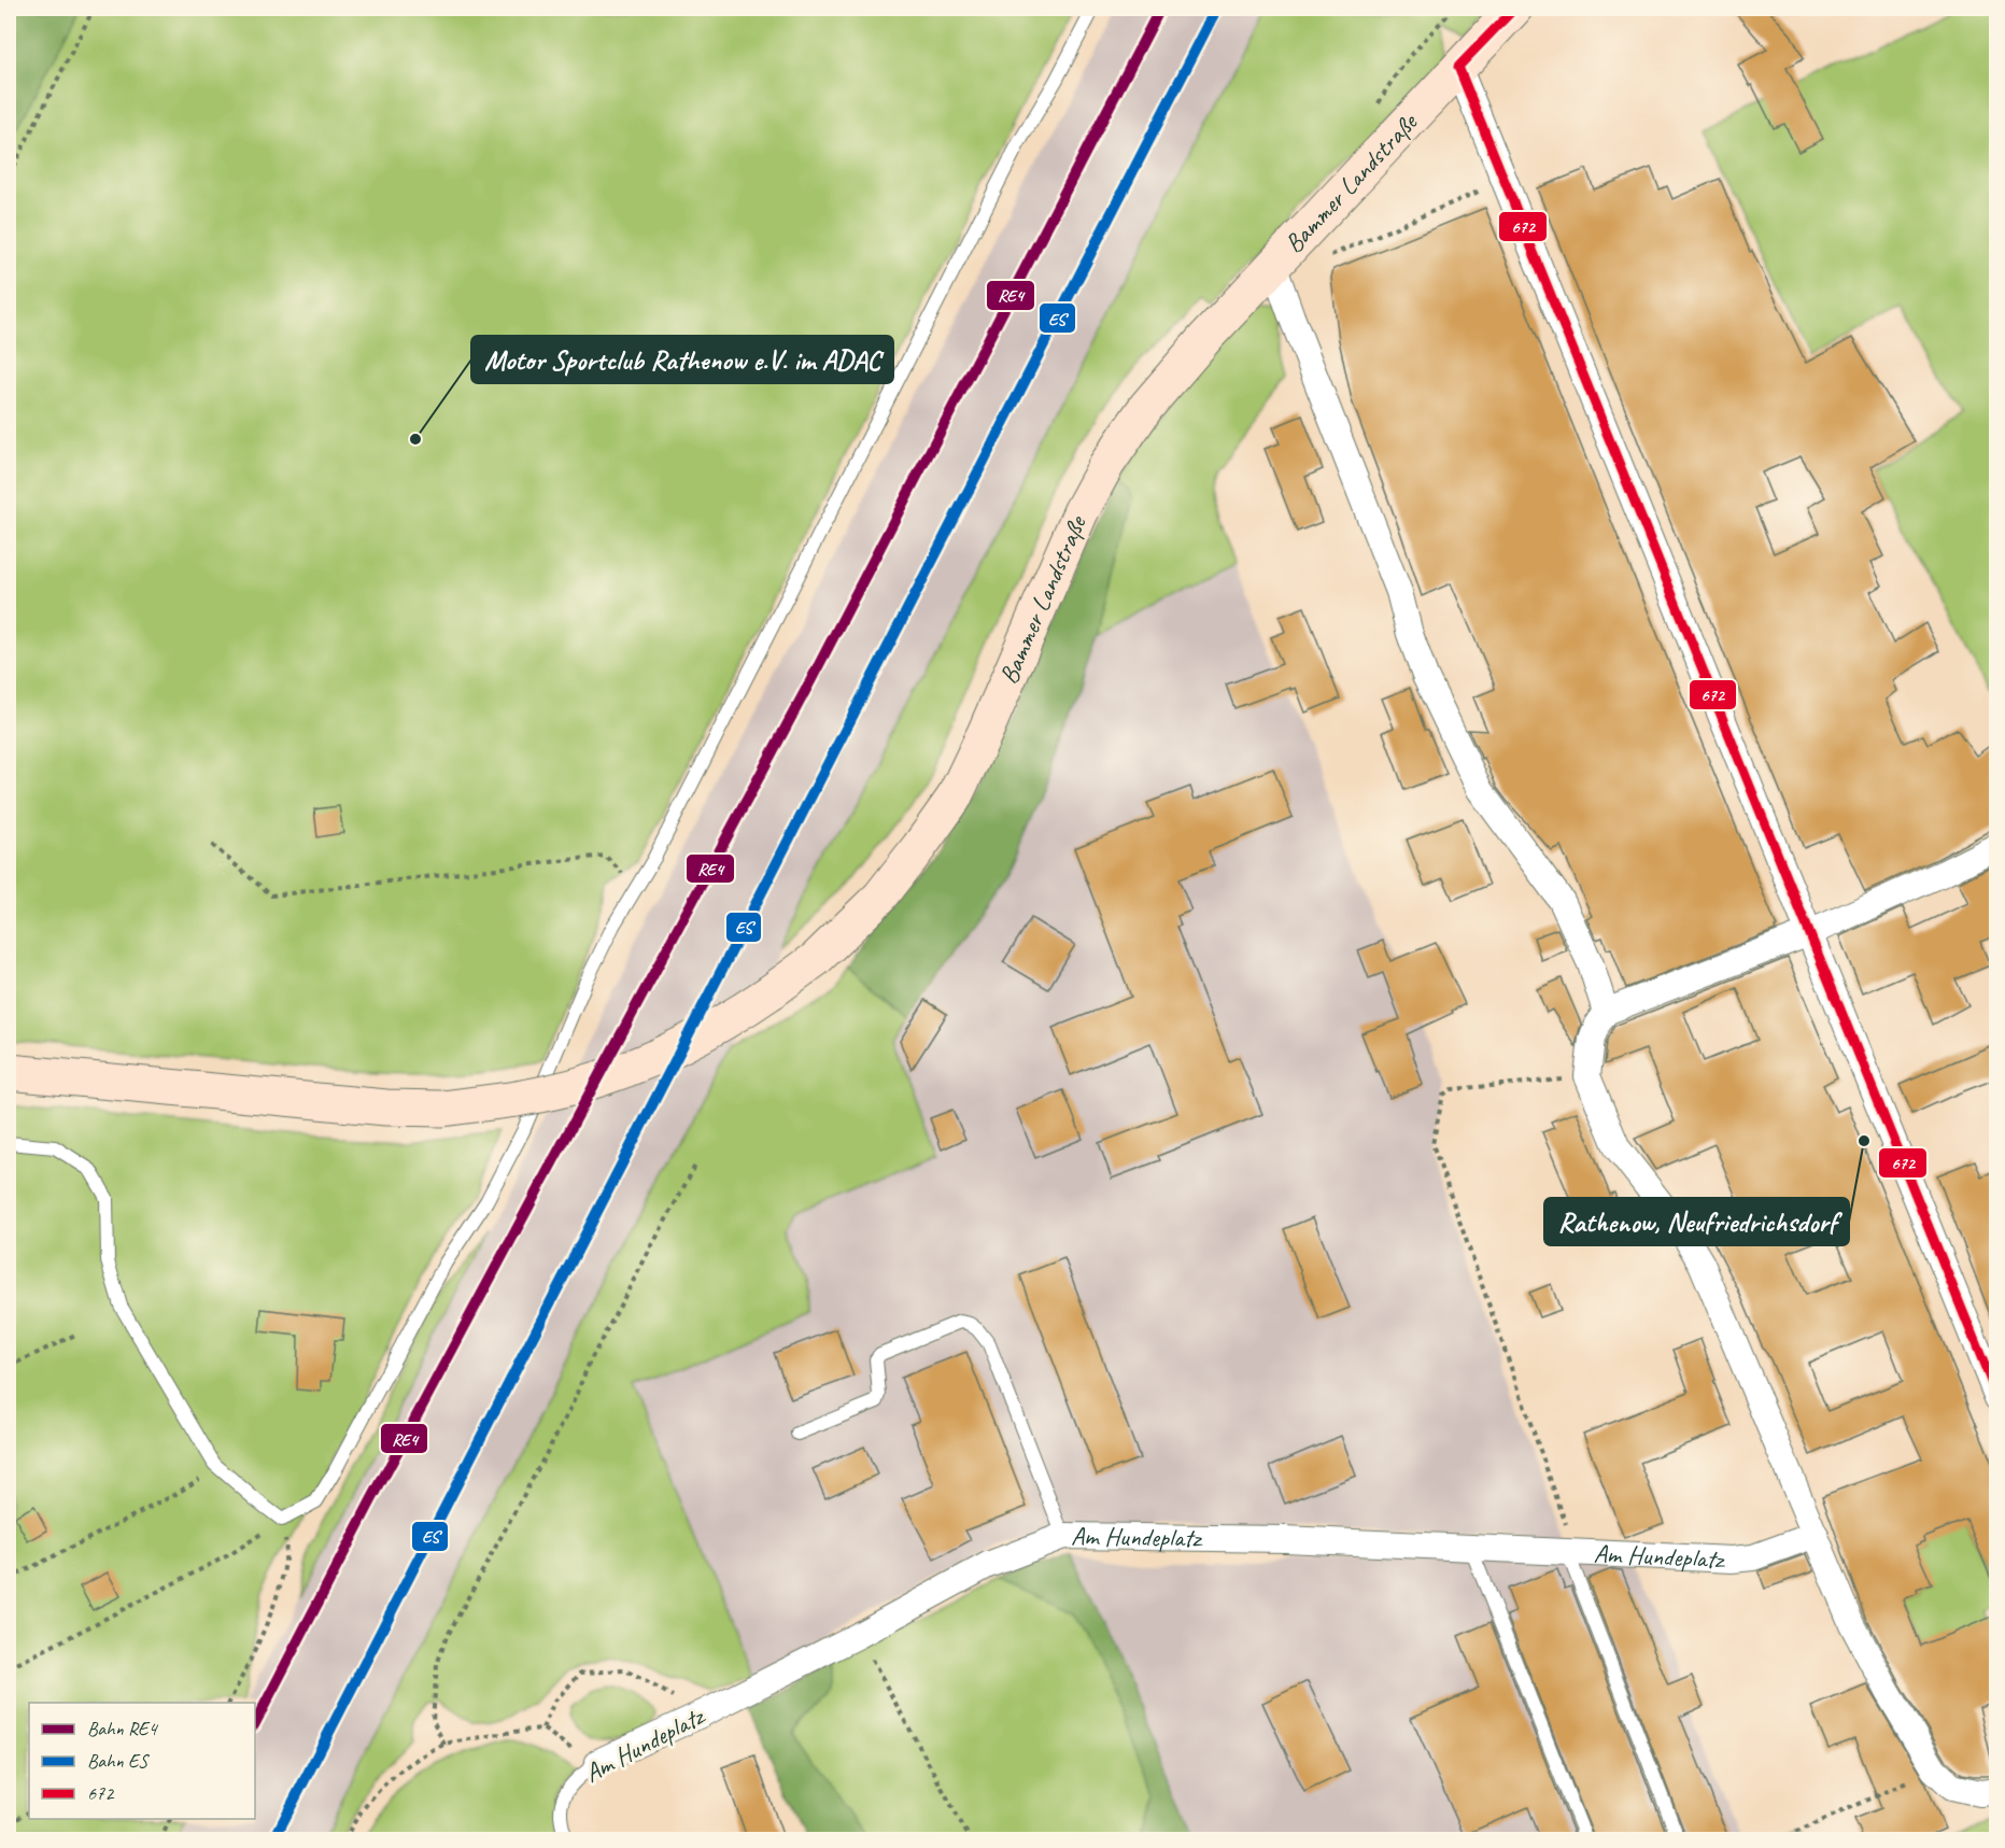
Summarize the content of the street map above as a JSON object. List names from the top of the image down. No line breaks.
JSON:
{"streets":{"main road":["Bammer Landstraße"],"street":["Am Hundeplatz"]},"places":["Motor Sportclub Rathenow e.V. im ADAC","Rathenow, Neufriedrichsdorf"],"lines":["rail line RE4","transit line 672","rail line ES"],"legend":["Bahn RE4","Bahn ES","672"]}
